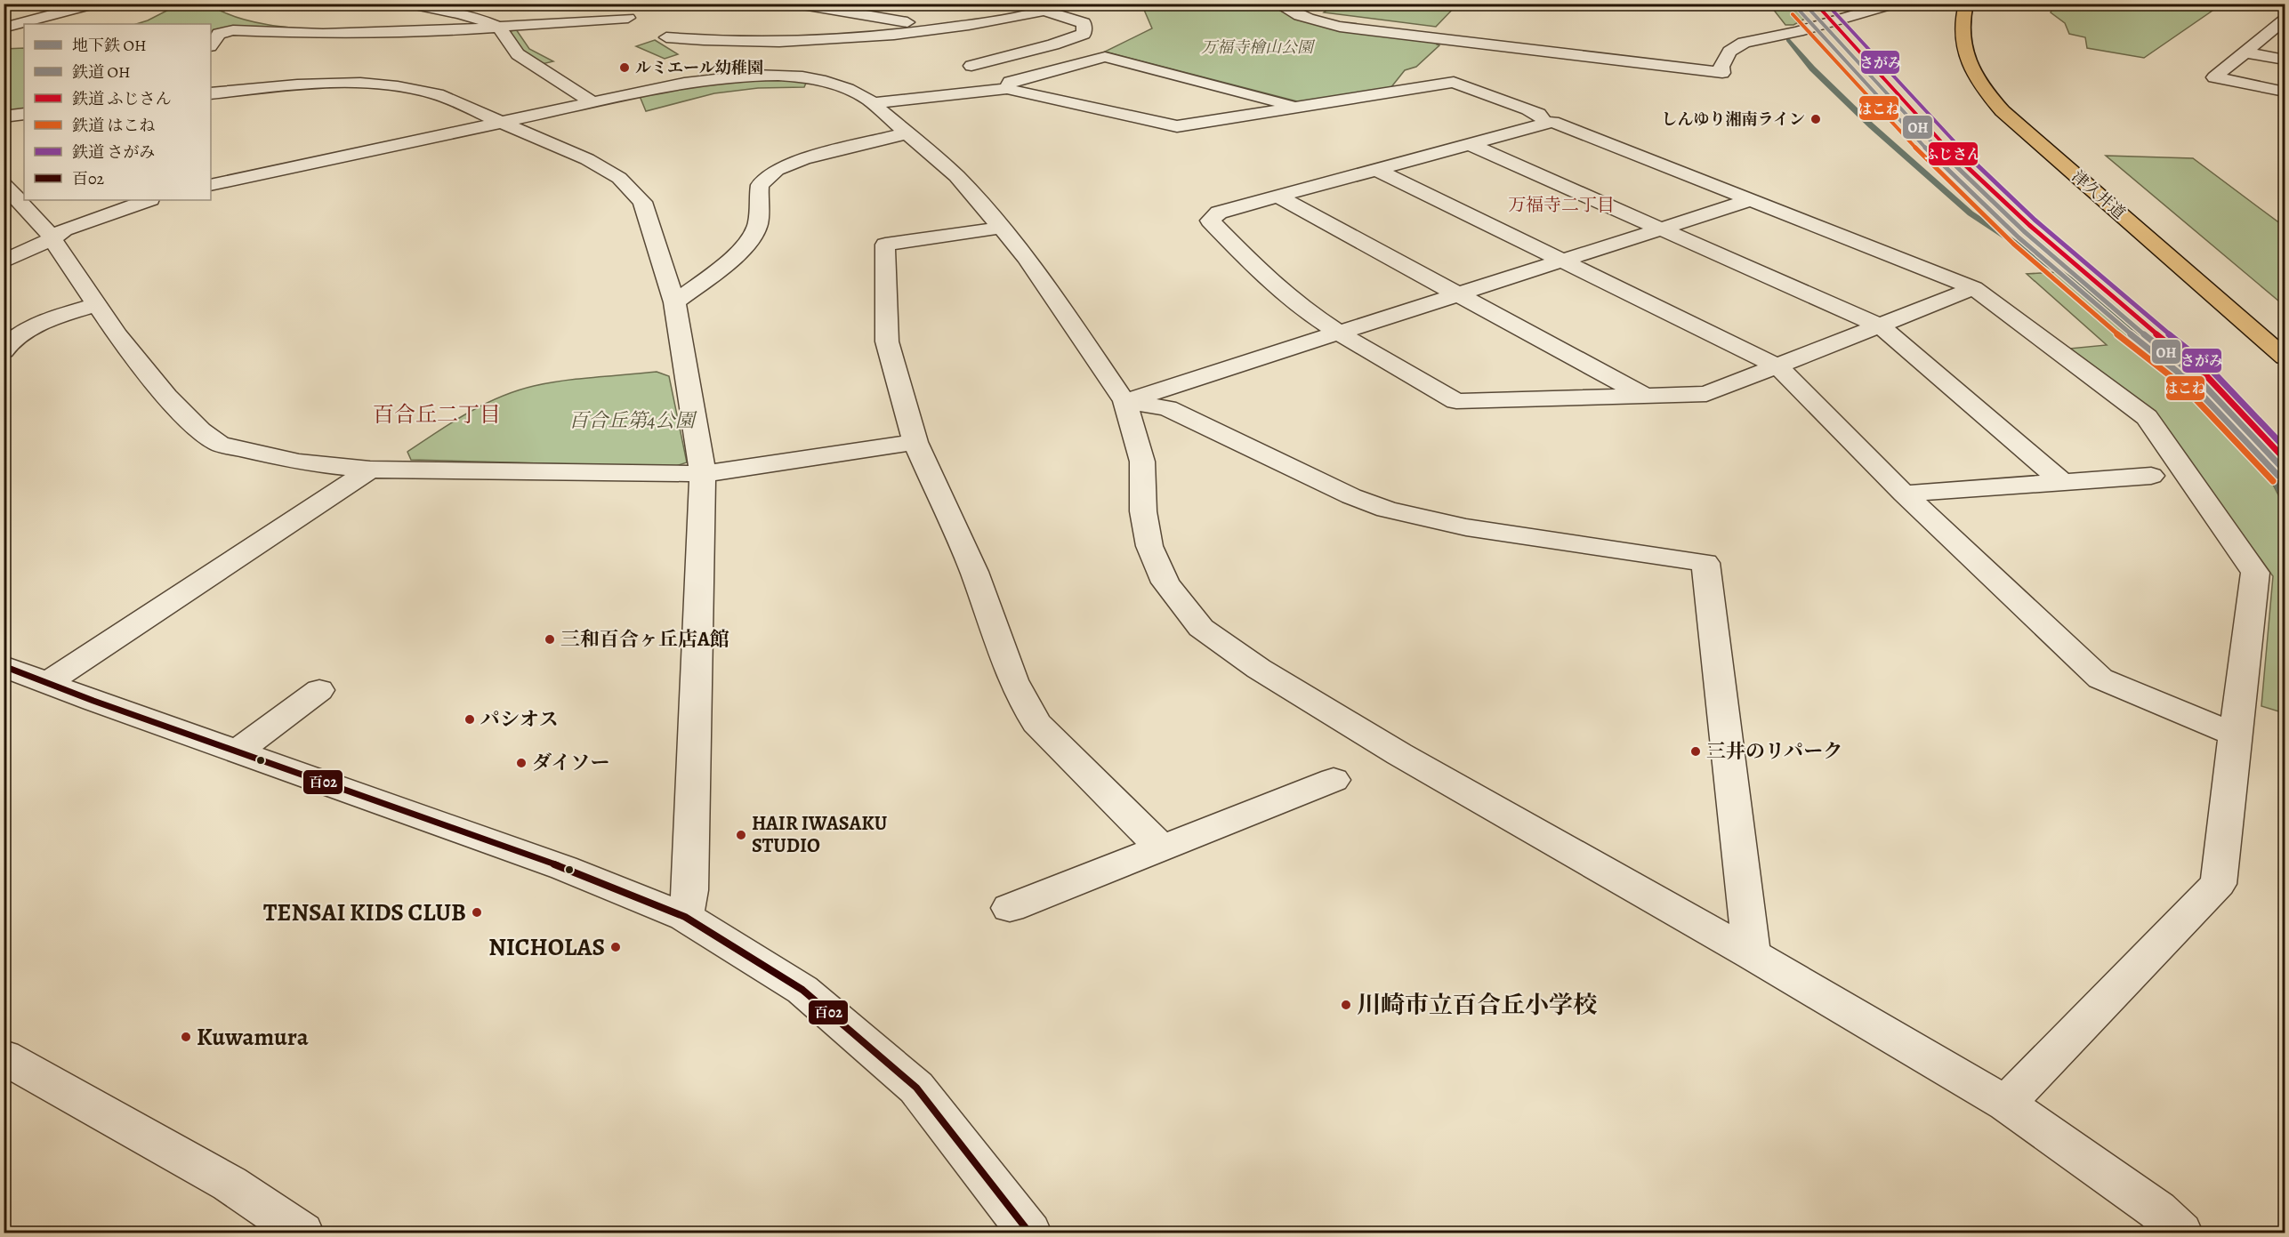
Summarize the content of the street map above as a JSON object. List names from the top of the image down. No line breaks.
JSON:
{"streets":{"main road":["津久井道"]},"districts":["万福寺二丁目","百合丘二丁目"],"parks":["万福寺檜山公園","百合丘第4公園"],"places":["ルミエール幼稚園","しんゆり湘南ライン","三和百合ヶ丘店A館","パシオス","三井のリパーク","ダイソー","HAIR IWASAKU STUDIO","TENSAI KIDS CLUB","NICHOLAS","川崎市立百合丘小学校","Kuwamura"],"lines":["metro line OH","rail line ふじさん","rail line さがみ","rail line OH","rail line はこね","transit line 百02"],"legend":["地下鉄 OH","鉄道 OH","鉄道 ふじさん","鉄道 はこね","鉄道 さがみ","百02"]}
